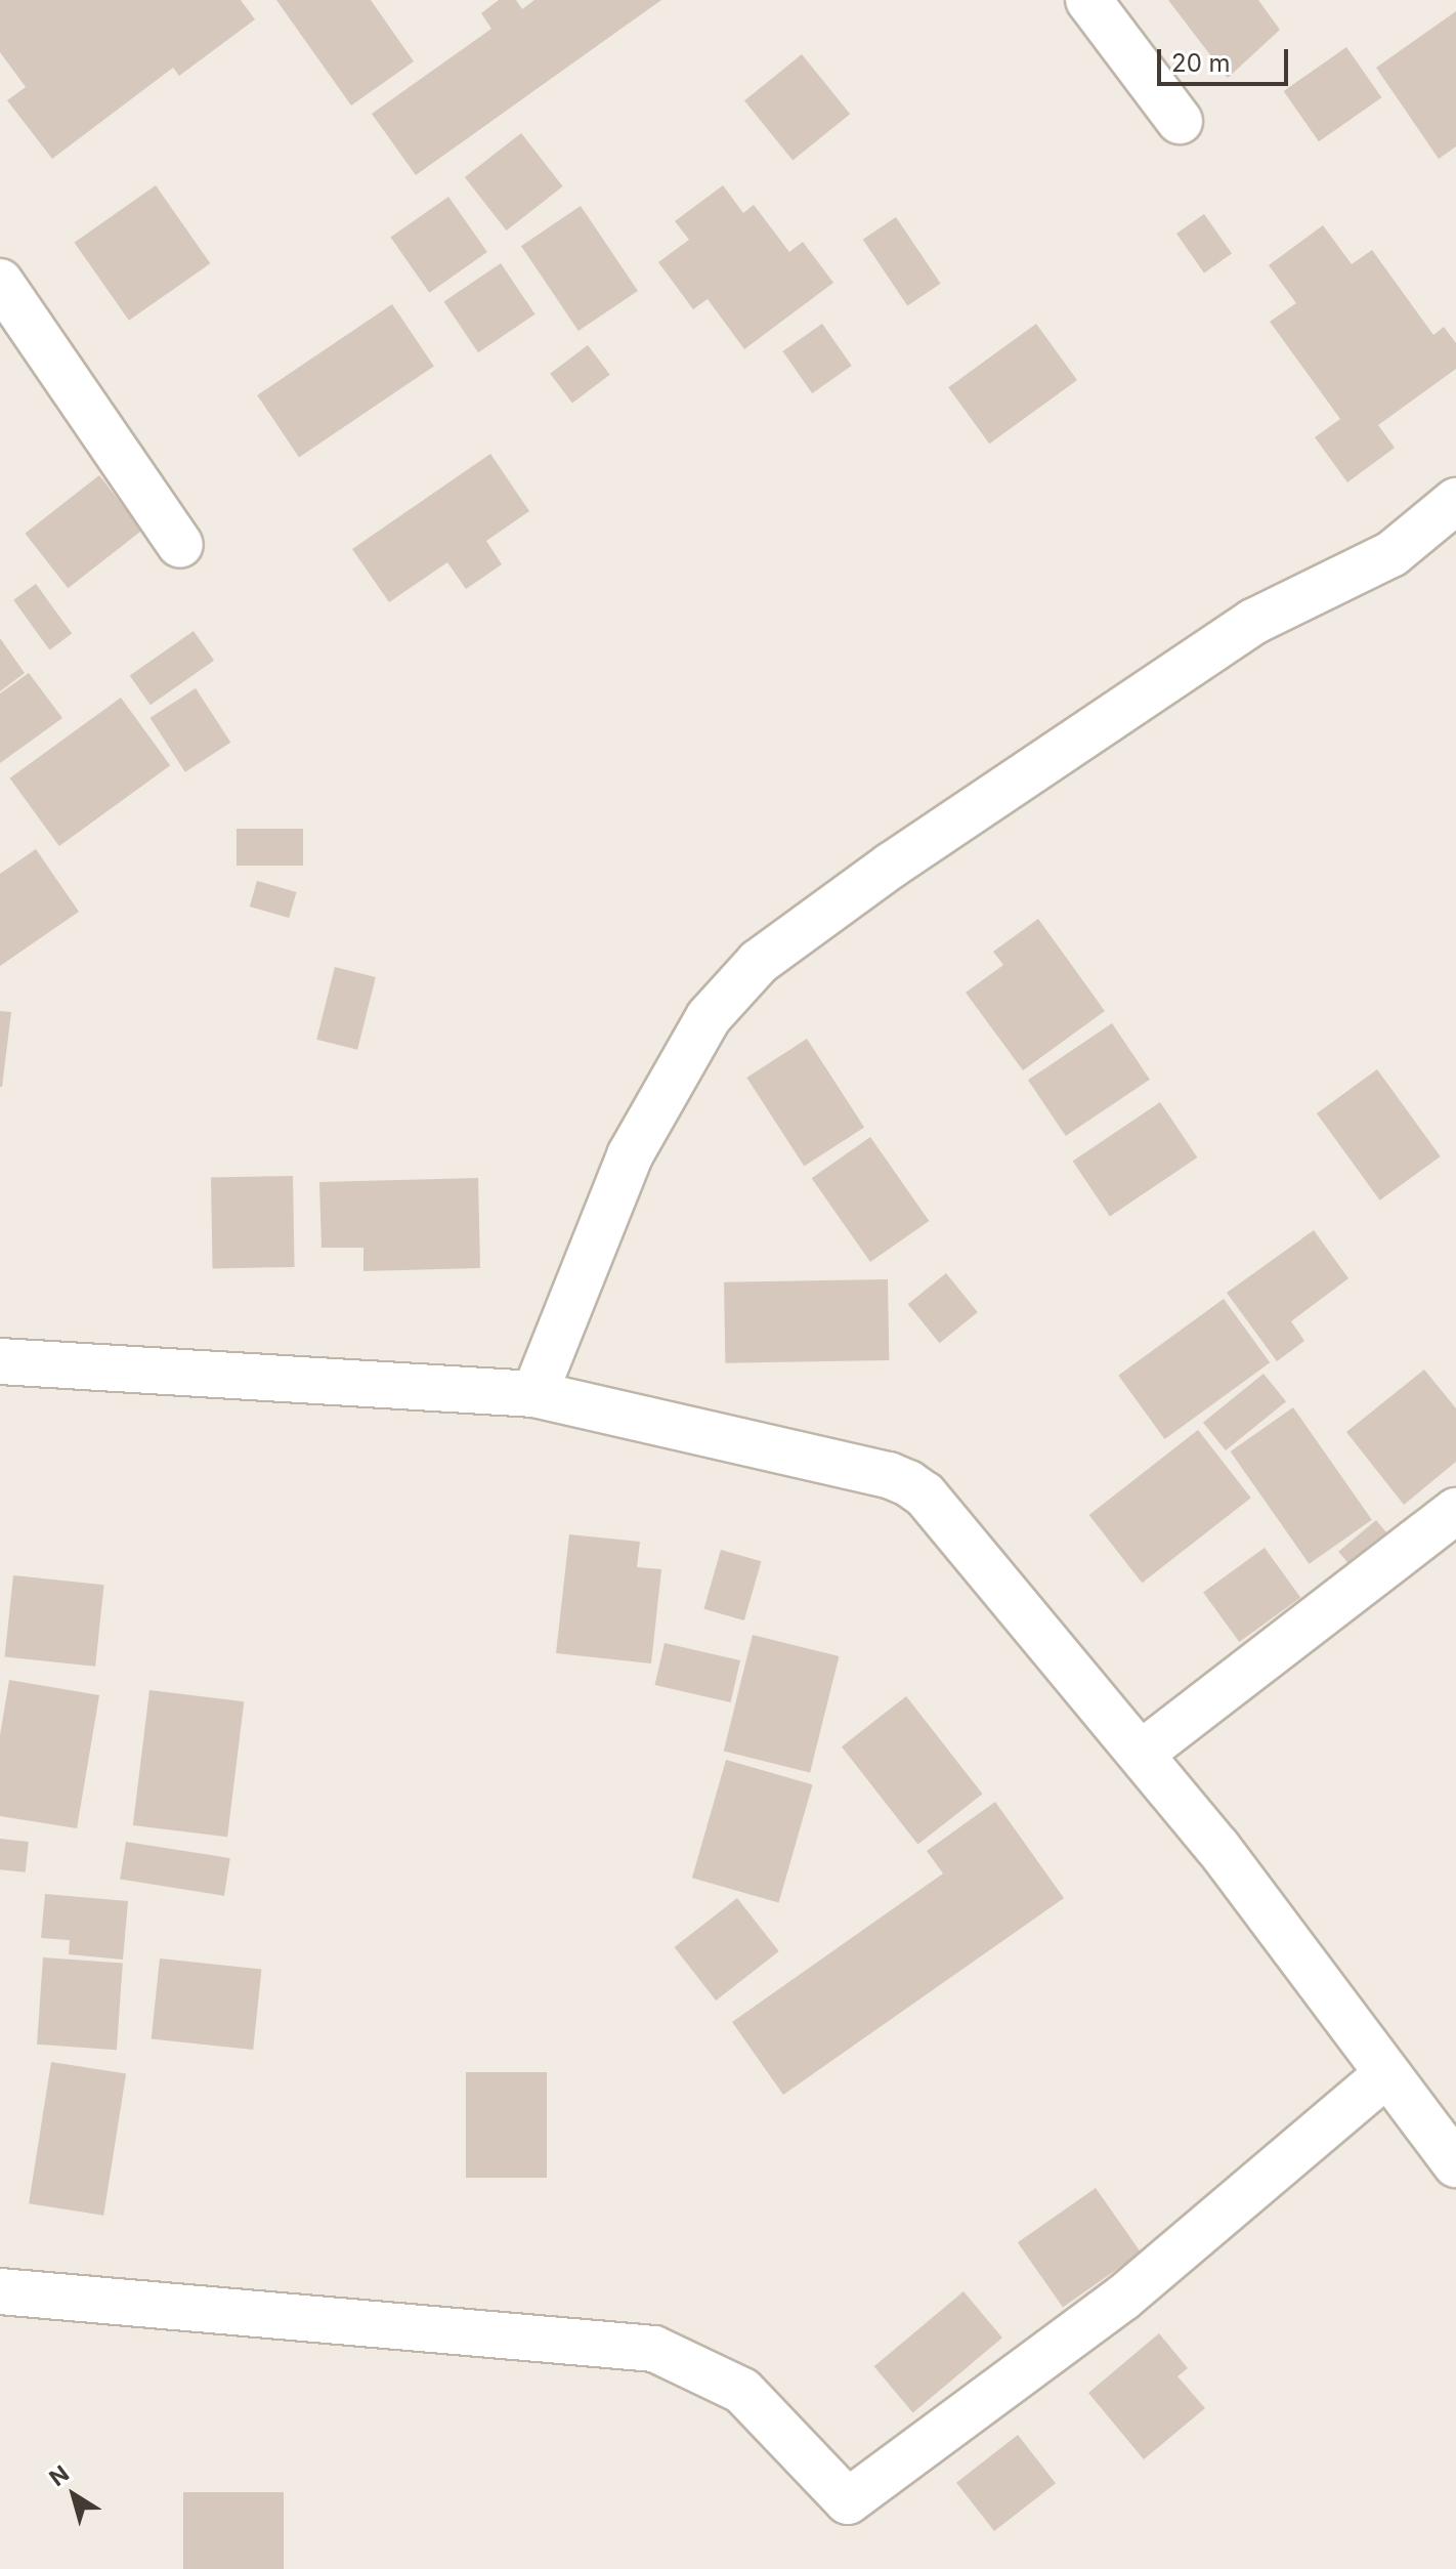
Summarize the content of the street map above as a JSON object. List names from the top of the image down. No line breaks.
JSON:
{"scale_bar":"20 m","north":"top left"}
